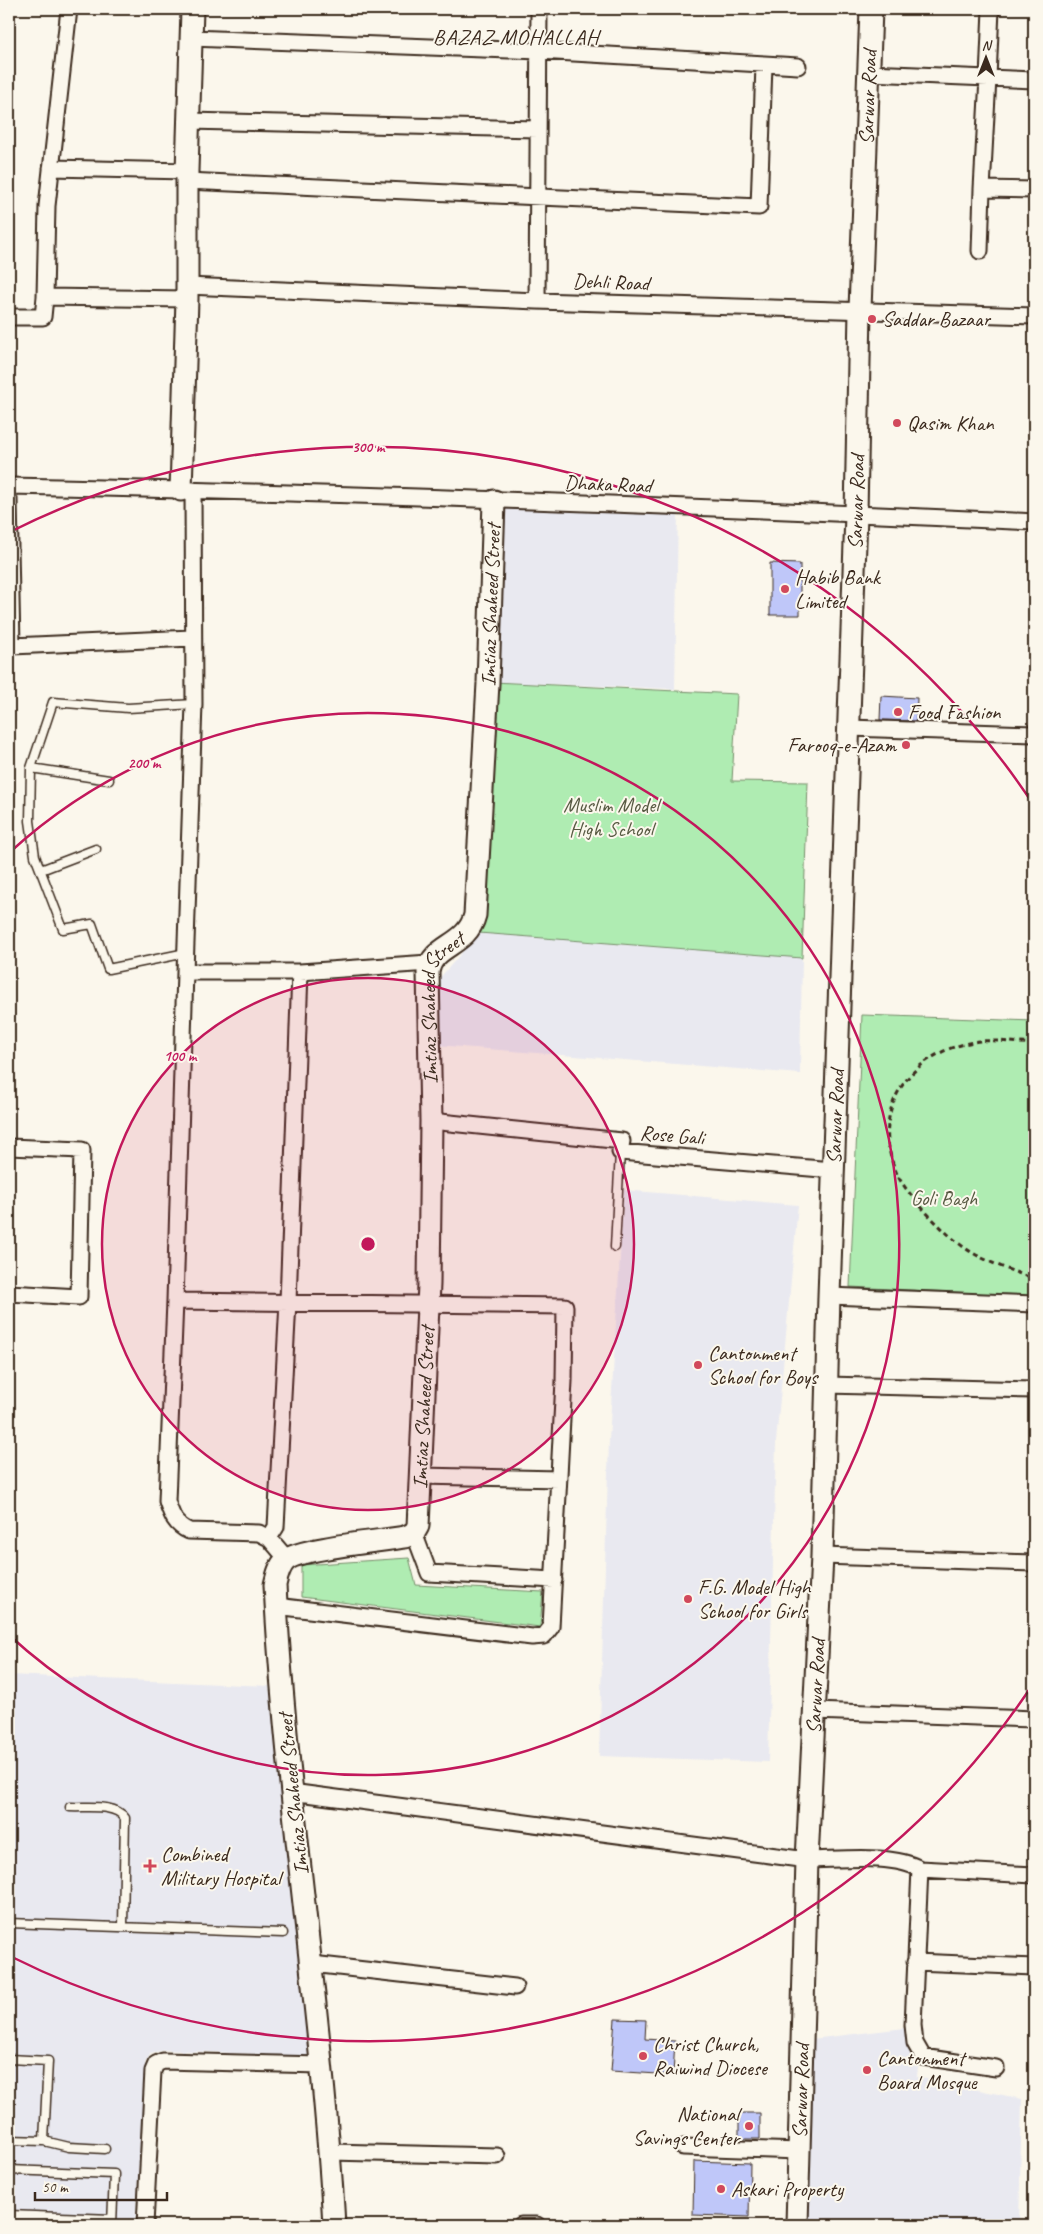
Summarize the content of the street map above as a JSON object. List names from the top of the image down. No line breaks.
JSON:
{"streets":{"street":["Sarwar Road","Dehli Road","Dhaka Road","Imtiaz Shaheed Street","Rose Gali"]},"crossings":[["Sarwar Road","Dehli Road"],["Sarwar Road","Dhaka Road"],["Sarwar Road","Rose Gali"],["Dhaka Road","Imtiaz Shaheed Street"],["Imtiaz Shaheed Street","Rose Gali"]],"districts":["BAZAZ MOHALLAH"],"parks":["Muslim Model High School","Goli Bagh"],"places":{"other":["Saddar Bazaar","Qasim Khan","Habib Bank Limited","Food Fashion","Farooq-e-Azam","Cantonment School for Boys","F.G. Model High School for Girls","Christ Church, Raiwind Diocese","Cantonment Board Mosque","National Savings Center","Askari Property"],"health":["Combined Military Hospital"]},"scale_bar":"50 m","north":"top","rings":["300 m","200 m","100 m"]}
